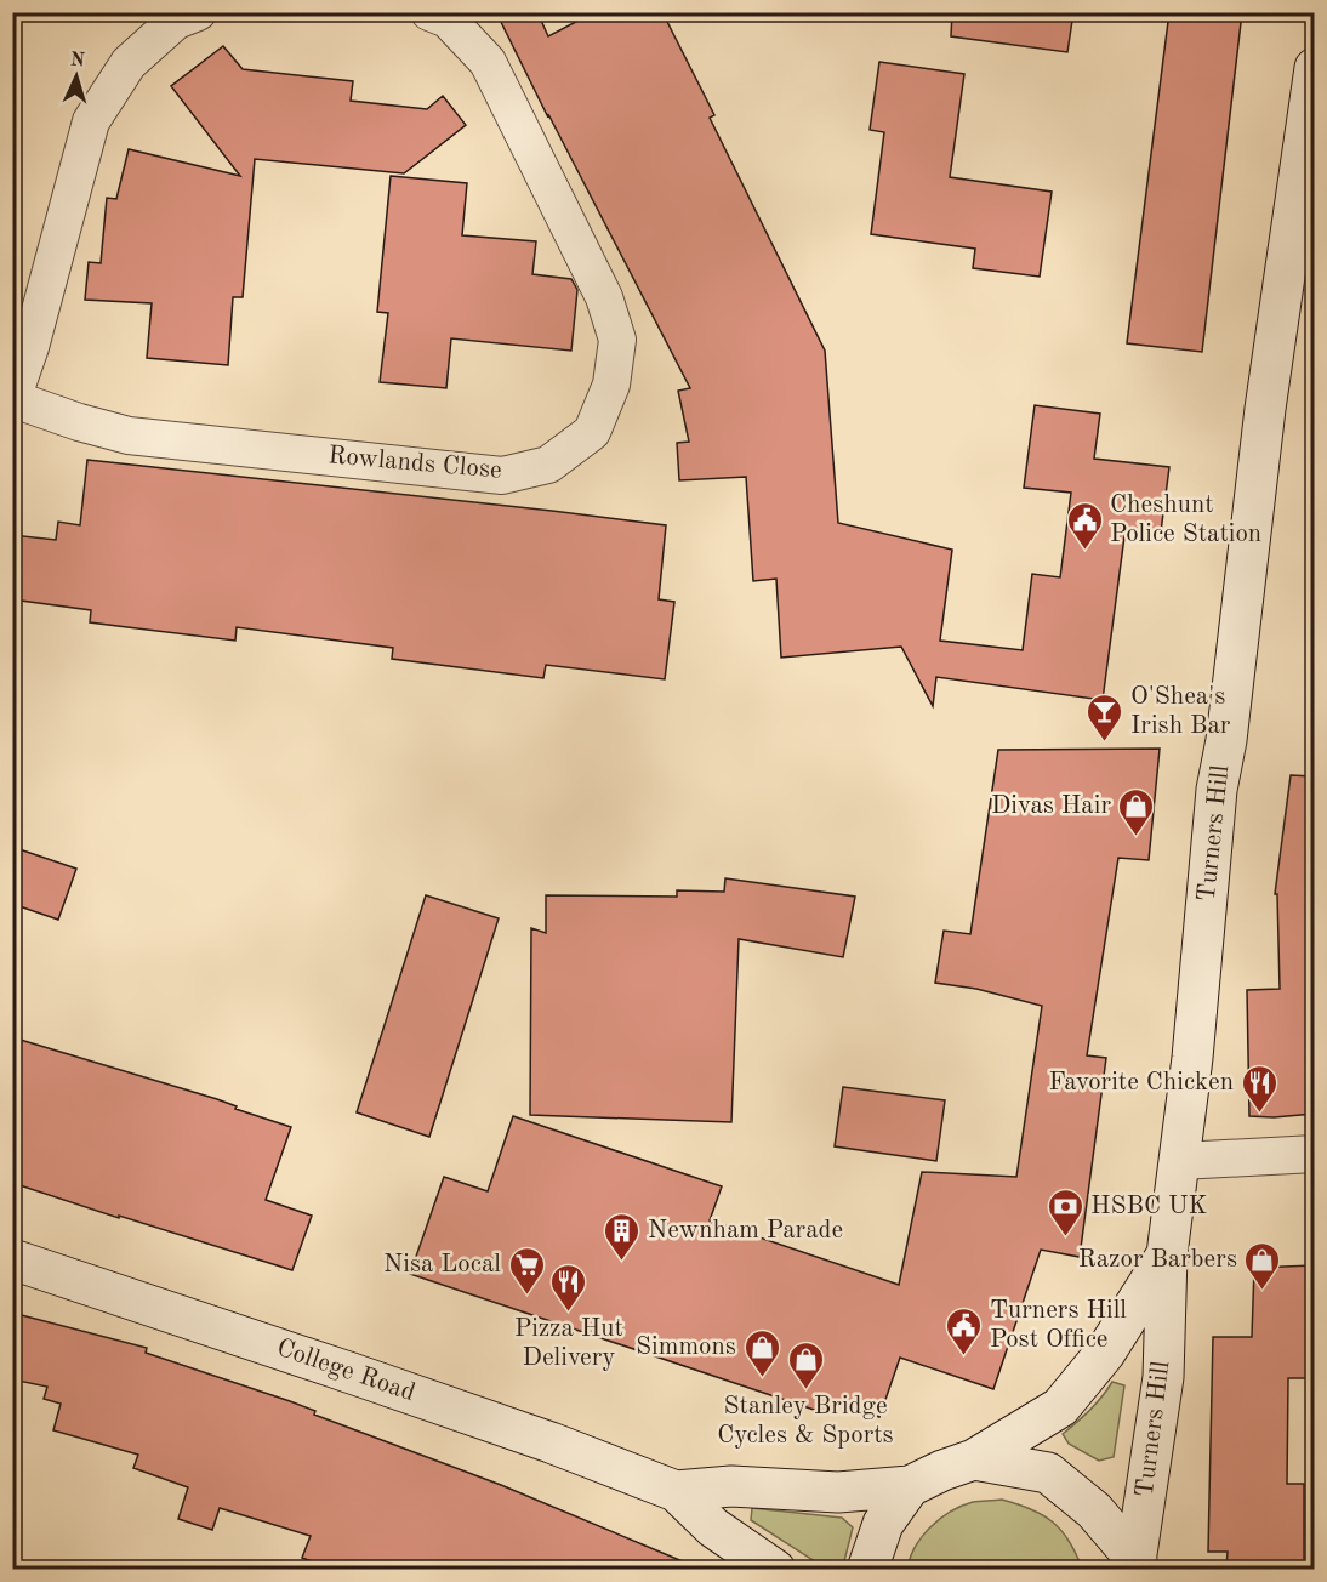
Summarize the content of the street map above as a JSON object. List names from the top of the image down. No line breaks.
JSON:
{"streets":{"main road":["Turners Hill","College Road"],"street":["Rowlands Close"]},"crossings":[["Turners Hill","College Road"]],"places":{"public building":["Cheshunt Police Station","Turners Hill Post Office"],"bar":["O'Shea's Irish Bar"],"shop":["Divas Hair","Razor Barbers","Simmons","Stanley Bridge Cycles & Sports"],"restaurant":["Favorite Chicken","Pizza Hut Delivery"],"bank":["HSBC UK"],"building":["Newnham Parade"],"supermarket":["Nisa Local"]},"north":"top"}
